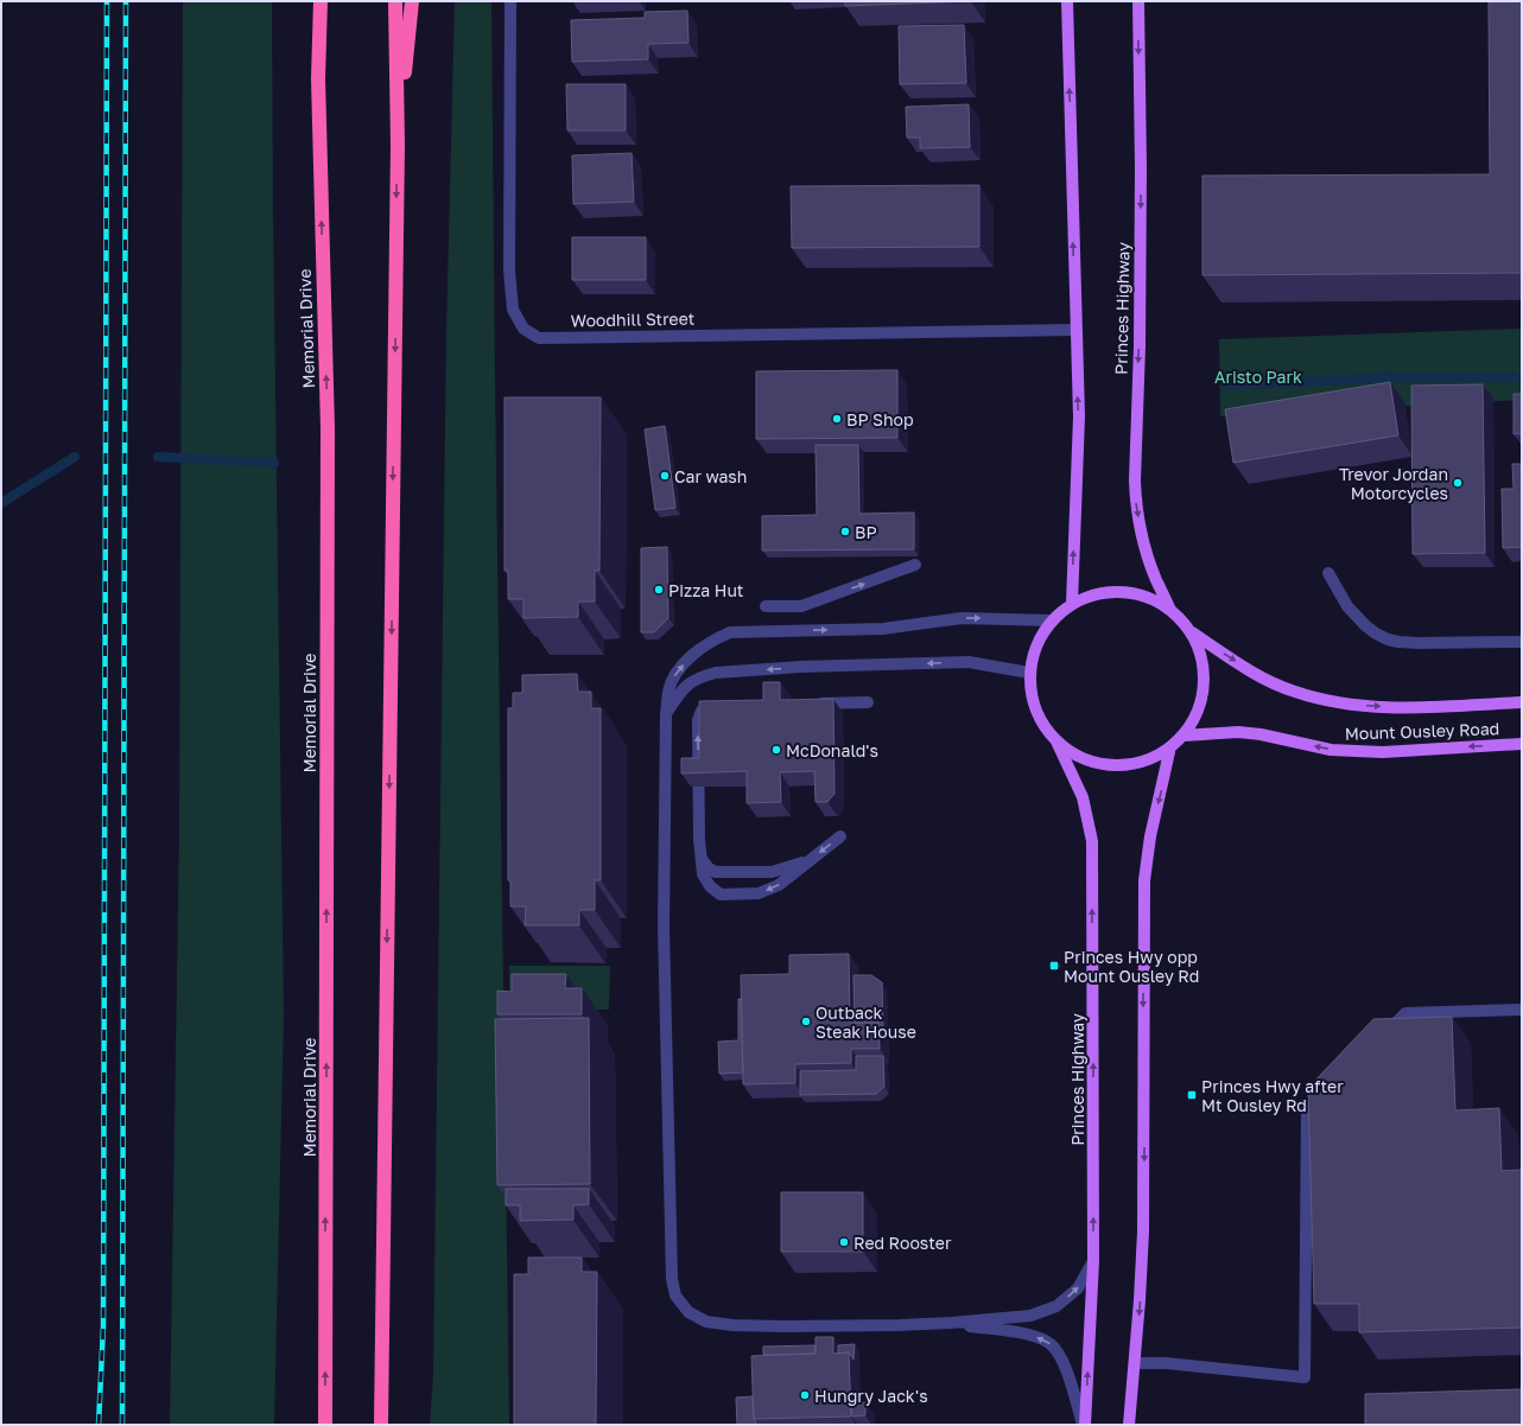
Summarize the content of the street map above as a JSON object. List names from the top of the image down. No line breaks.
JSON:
{"streets":{"highway":["Memorial Drive"],"main road":["Princes Highway","Mount Ousley Road"],"street":["Woodhill Street"]},"parks":["Aristo Park"],"places":{"other":["BP Shop","Car wash","Trevor Jordan Motorcycles","BP","Pizza Hut","McDonald's","Outback Steak House","Red Rooster","Hungry Jack's"],"transit":["Princes Hwy opp Mount Ousley Rd","Princes Hwy after Mt Ousley Rd"]}}
